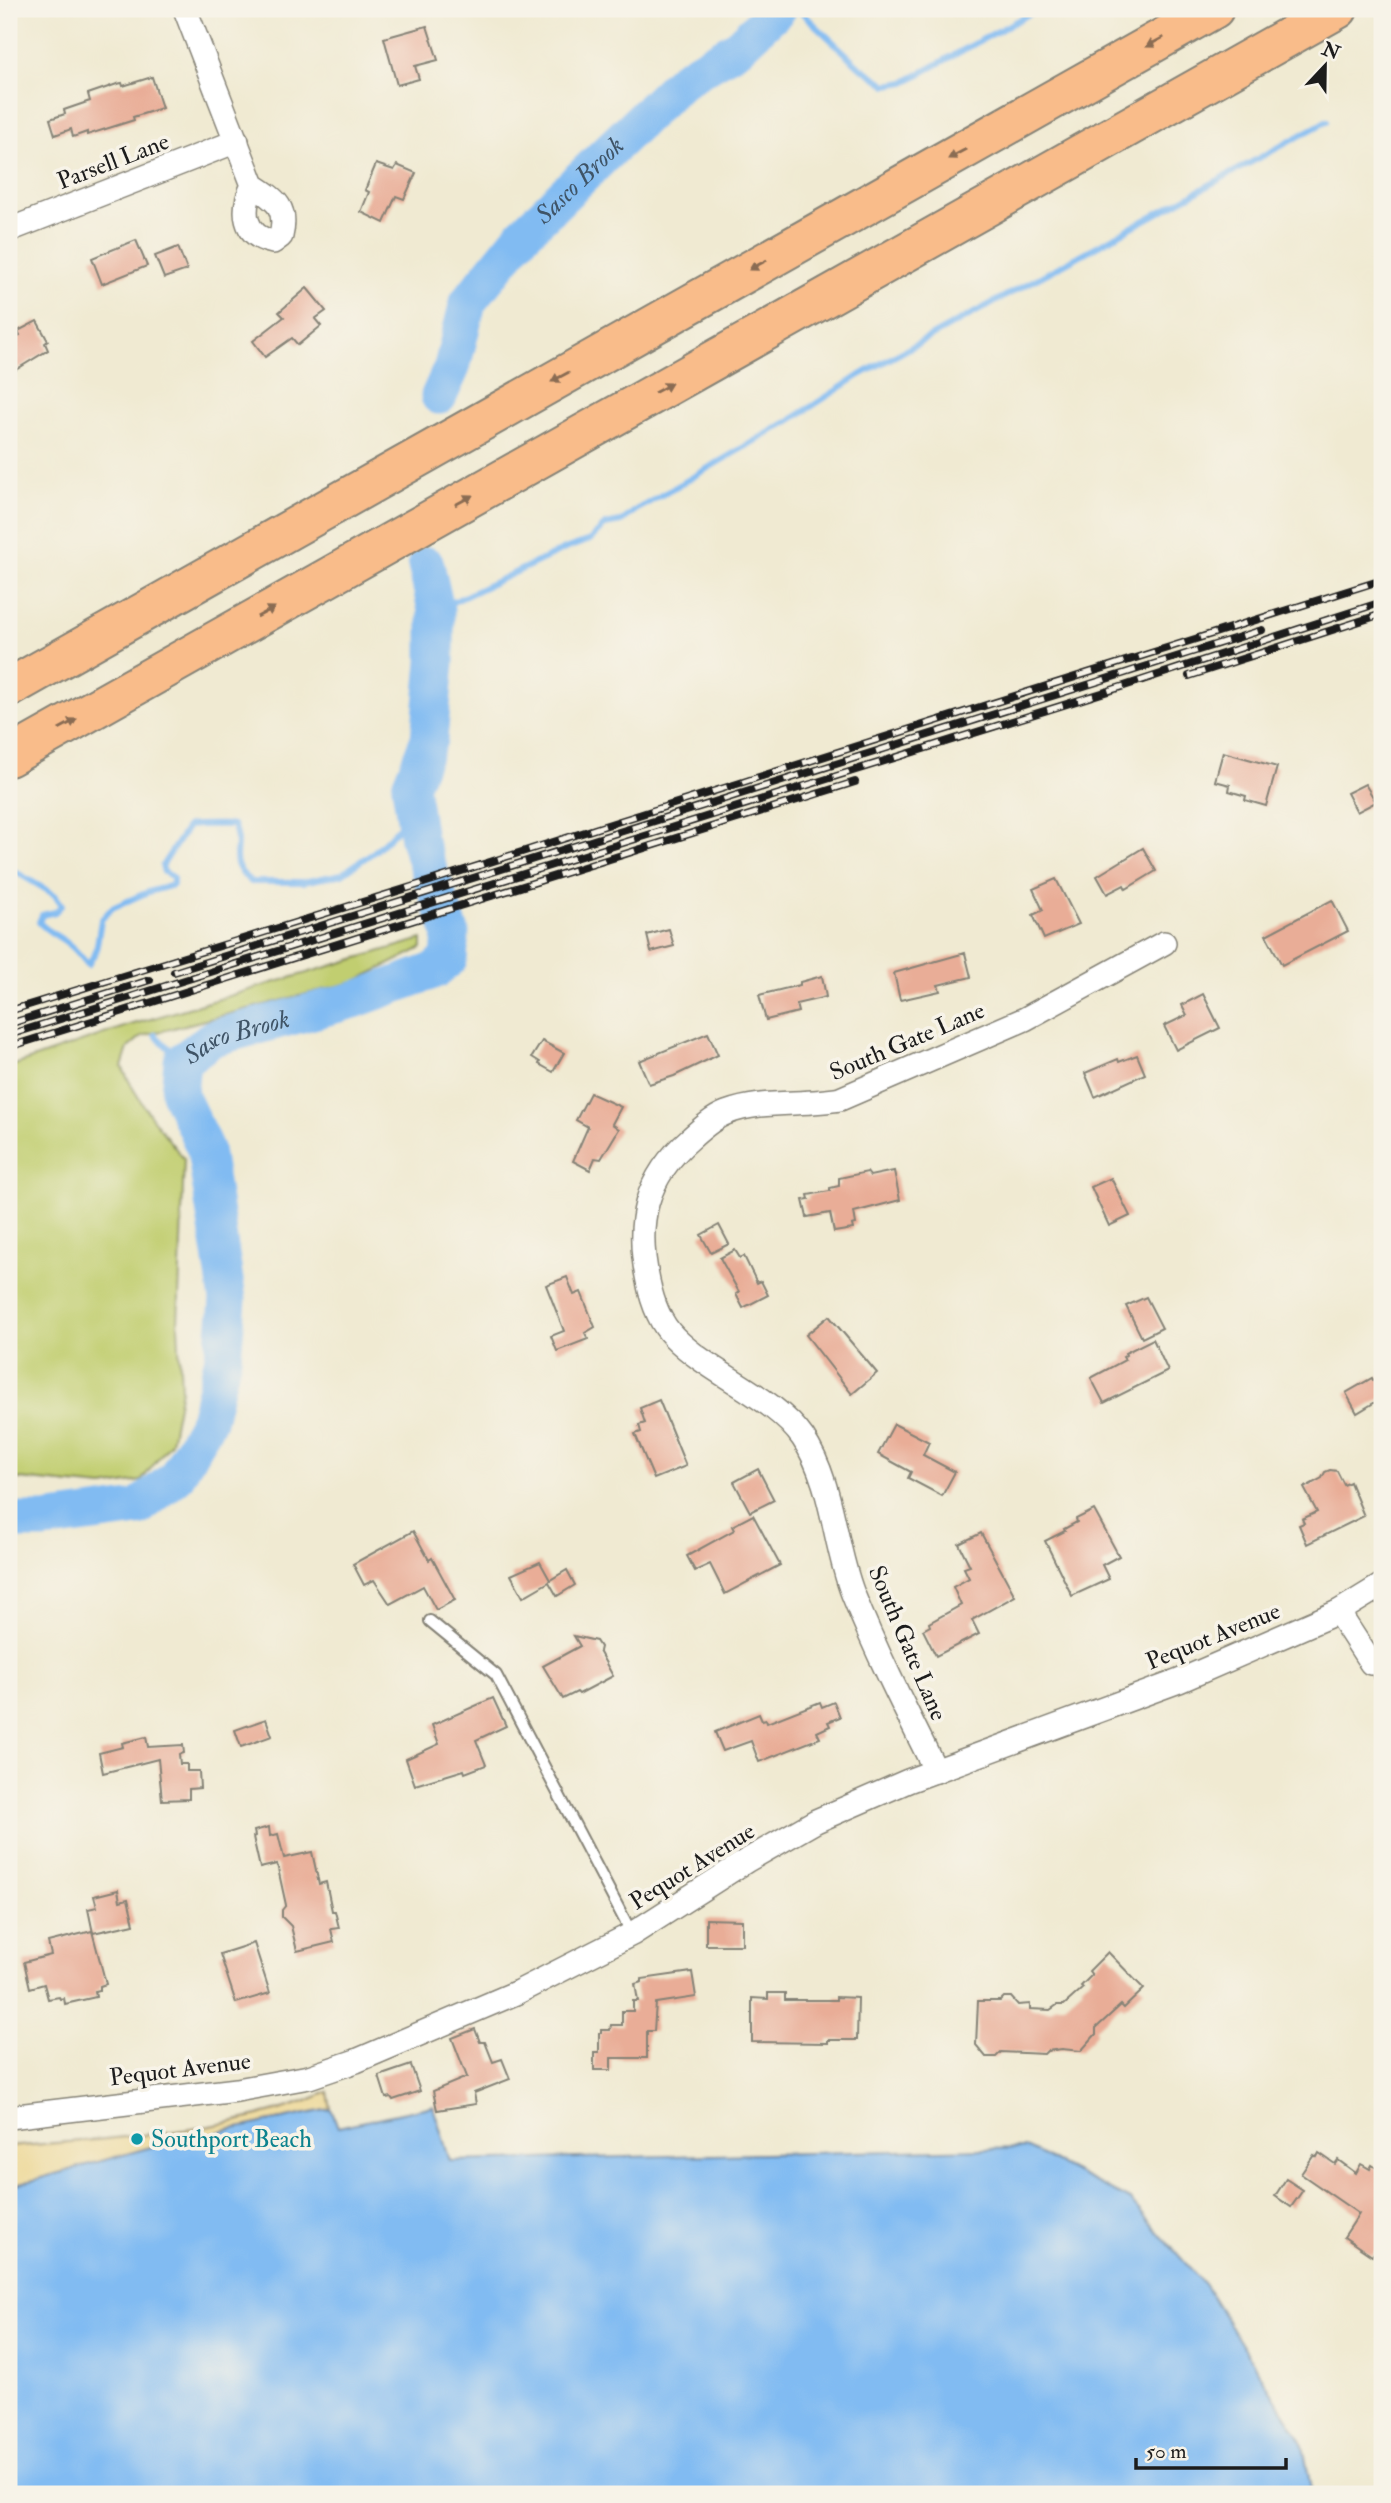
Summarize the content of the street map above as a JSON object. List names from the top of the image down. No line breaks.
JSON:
{"streets":{"street":["Parsell Lane","South Gate Lane","Pequot Avenue"]},"crossings":[["South Gate Lane","Pequot Avenue"]],"water":["Sasco Brook"],"places":["Southport Beach"],"scale_bar":"50 m","north":"top"}
